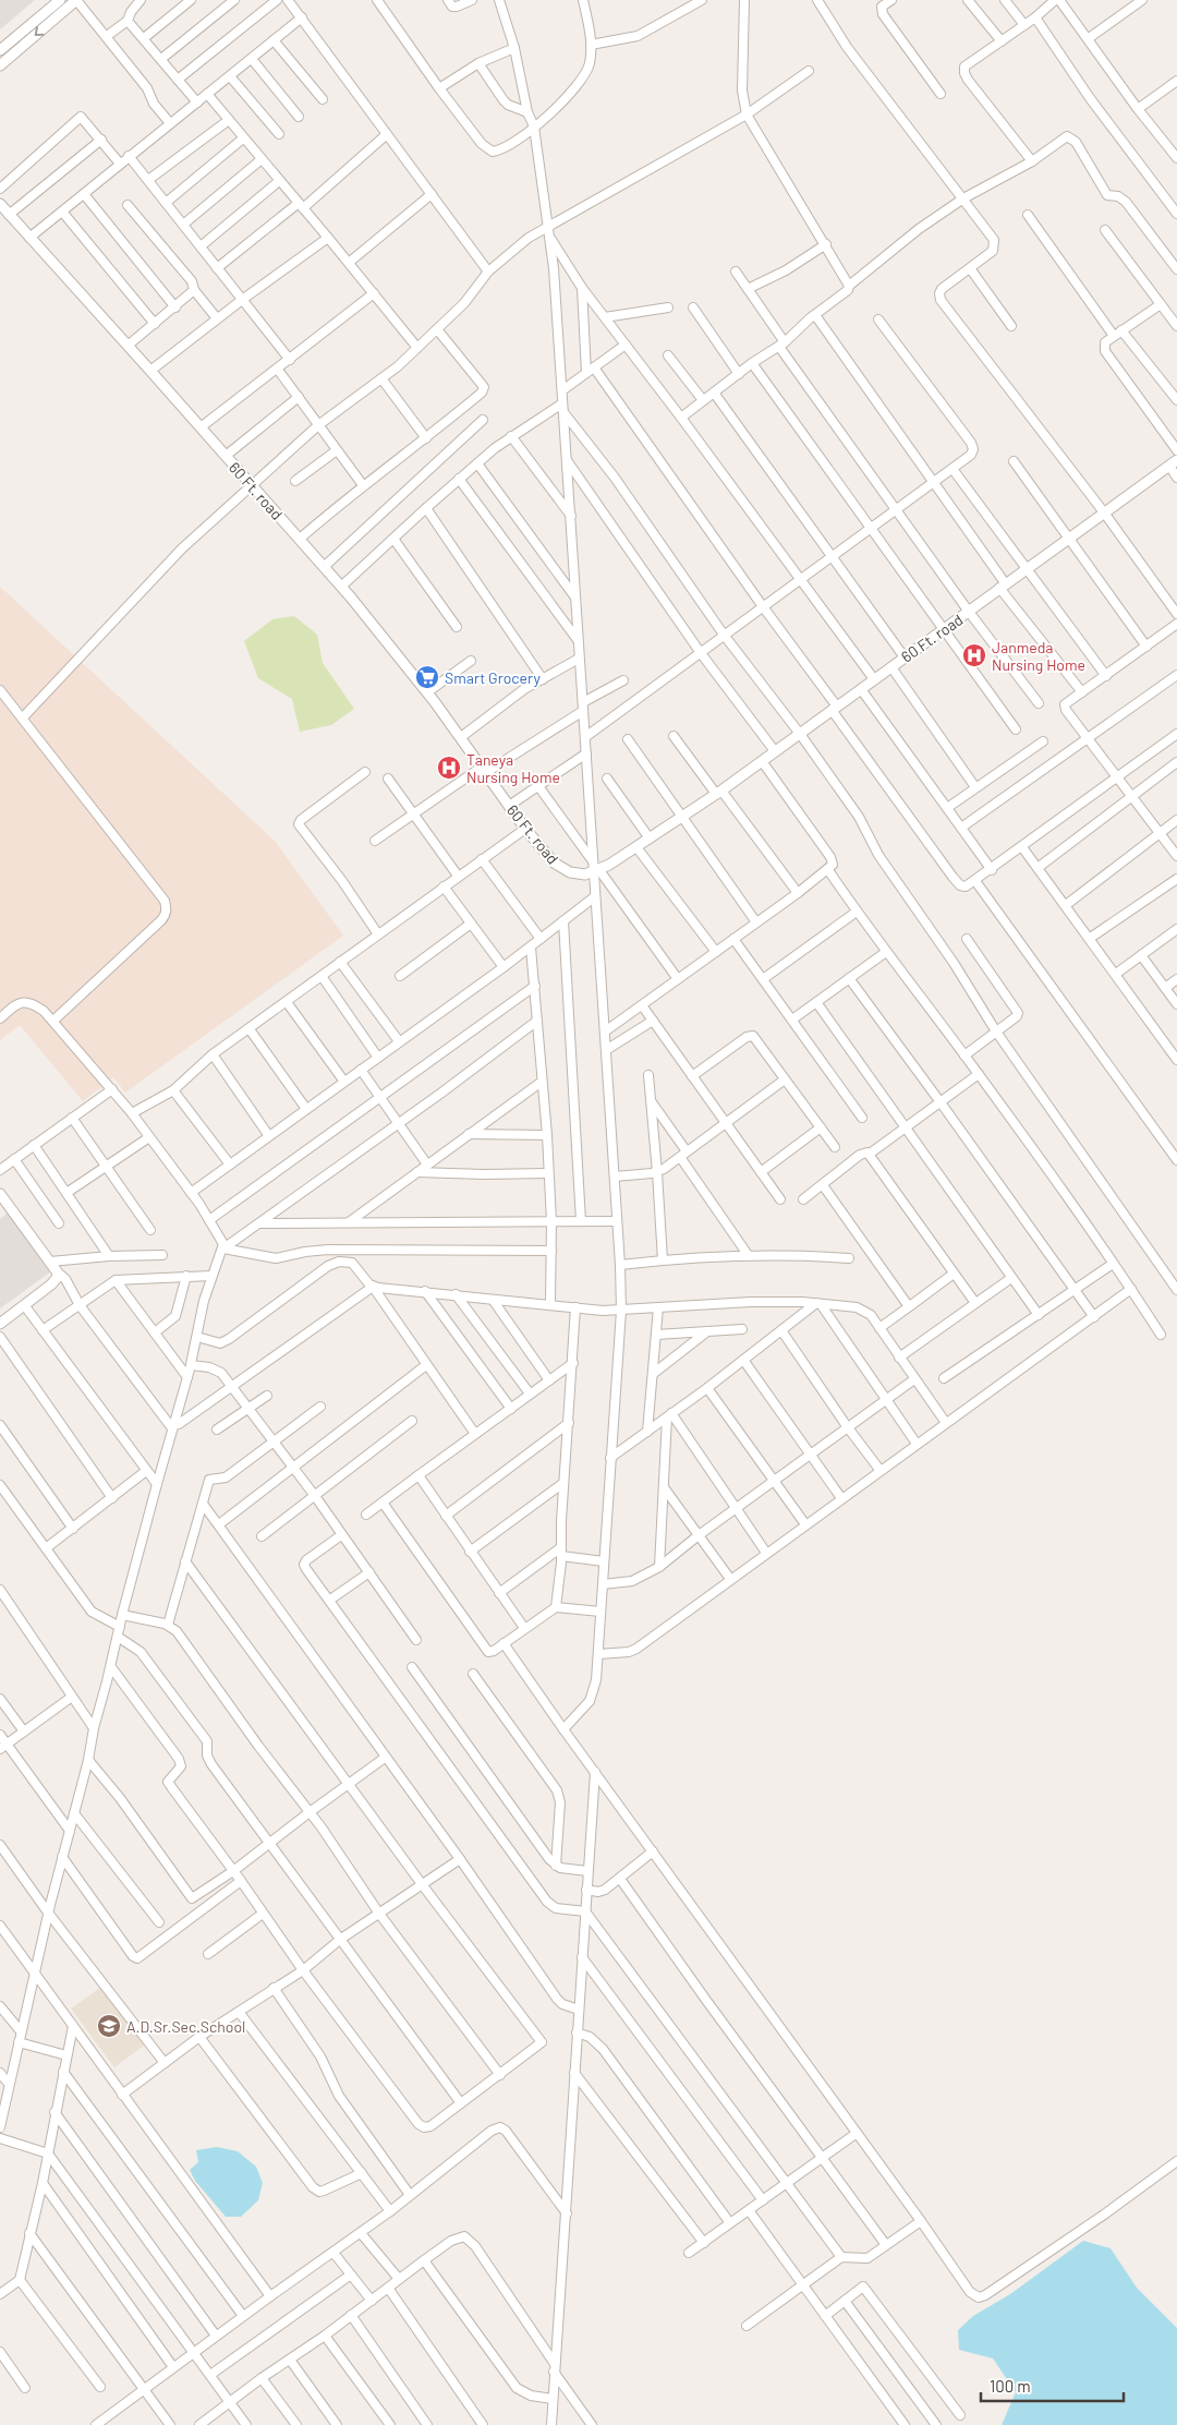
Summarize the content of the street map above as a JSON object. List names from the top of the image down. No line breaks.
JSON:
{"streets":{"street":["60 Ft. road"]},"places":{"hospital":["Janmeda Nursing Home","Taneya Nursing Home"],"supermarket":["Smart Grocery"],"school or university":["A.D.Sr.Sec.School"]},"scale_bar":"100 m"}
